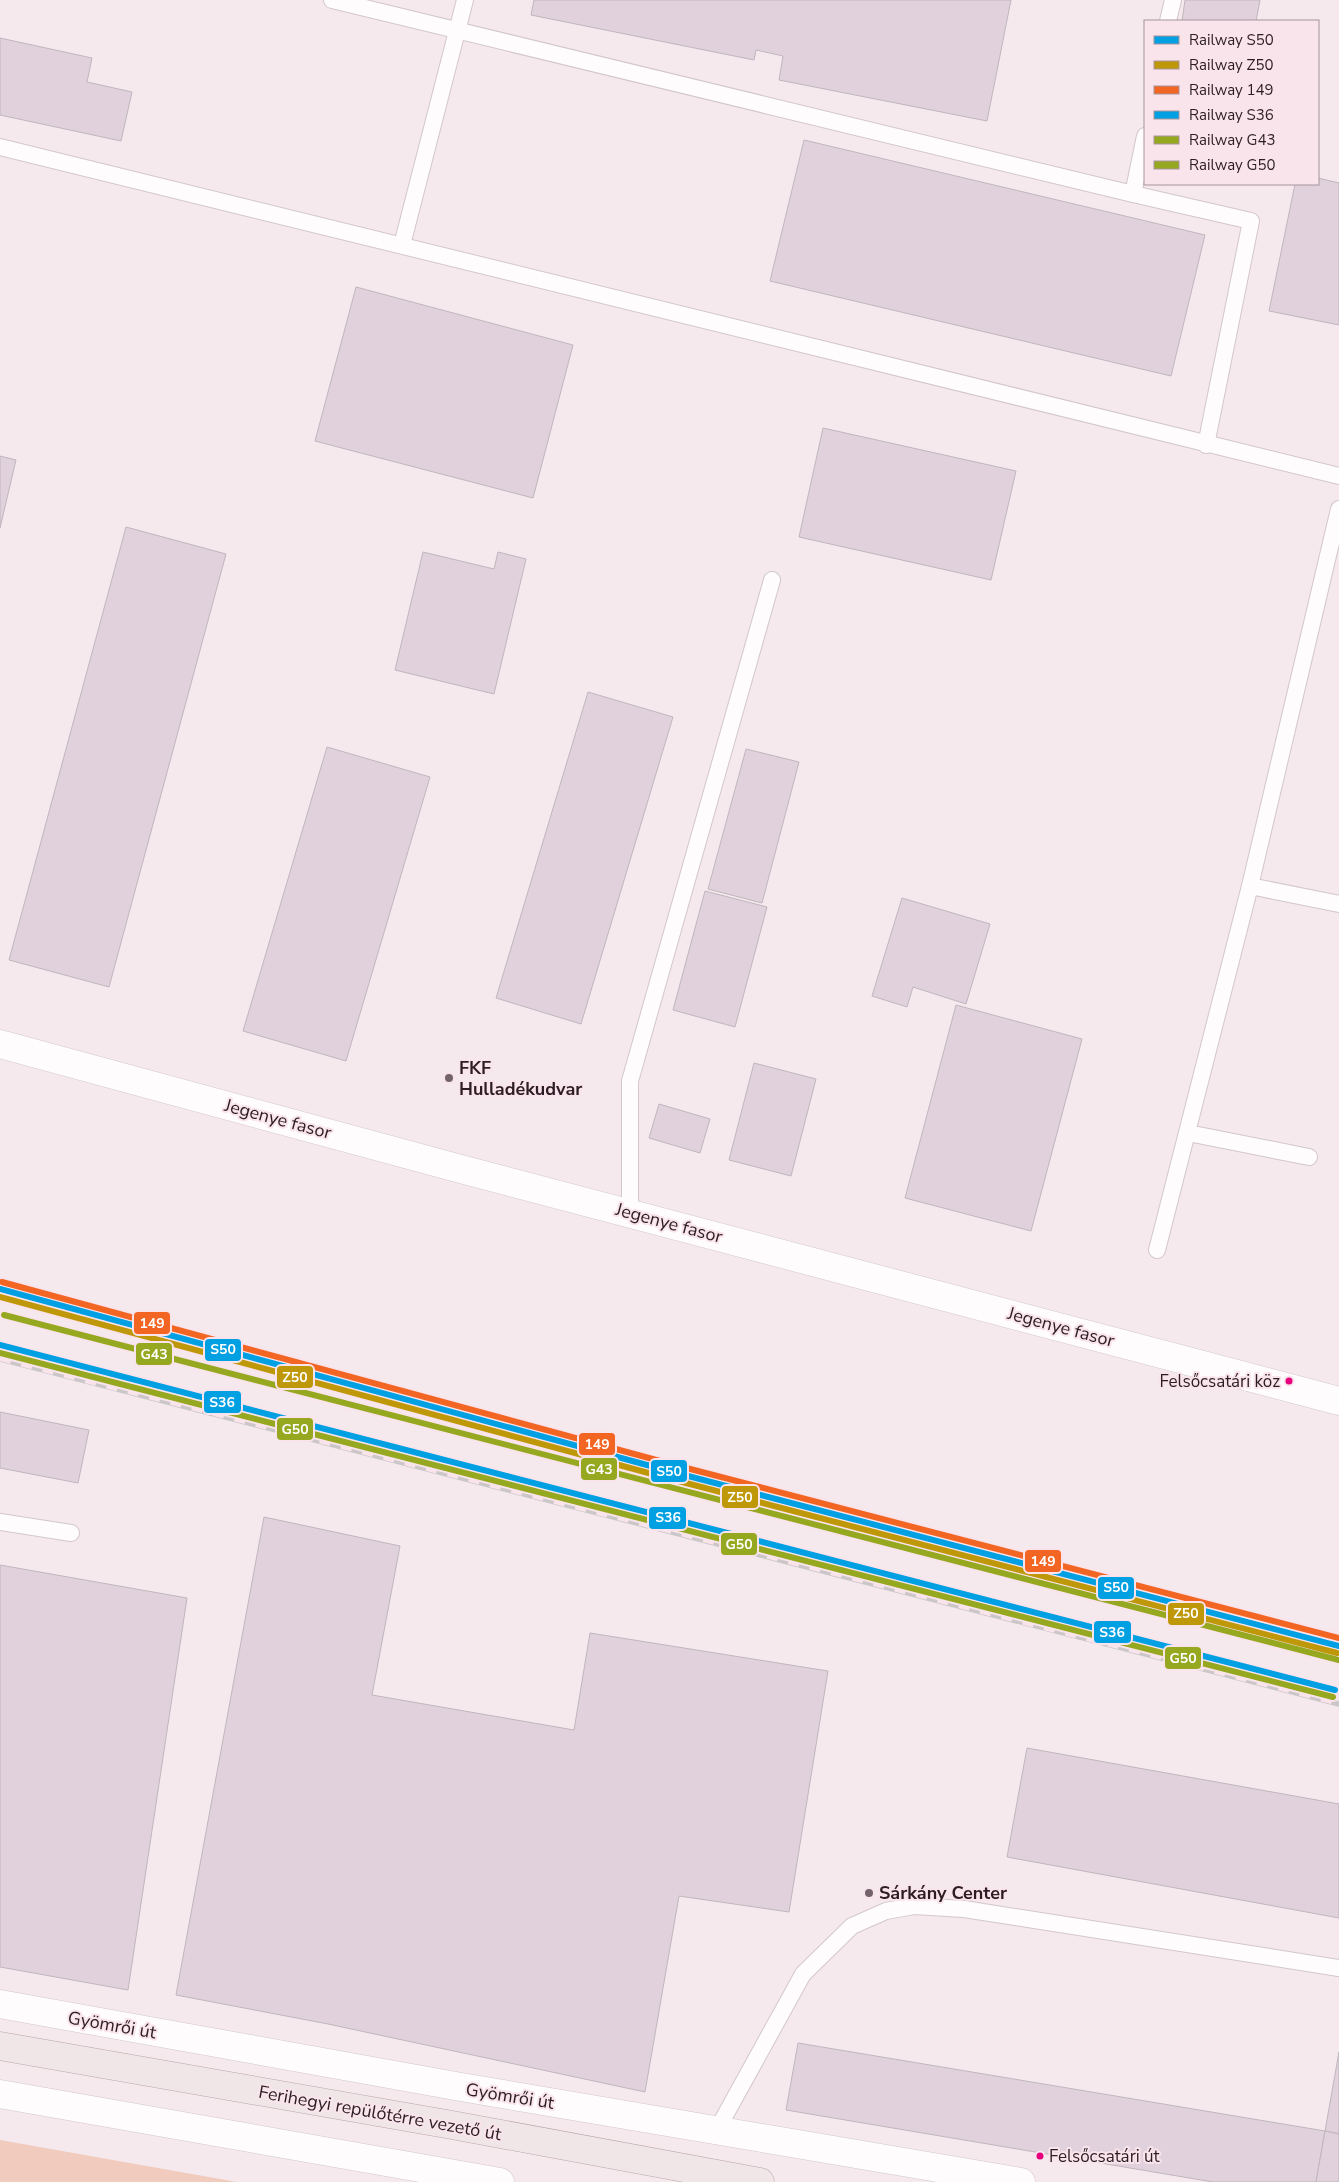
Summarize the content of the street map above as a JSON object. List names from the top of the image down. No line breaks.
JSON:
{"streets":{"main road":["Ferihegyi repülőtérre vezető út"],"street":["Jegenye fasor","Gyömrői út"]},"places":["FKF Hulladékudvar","Felsőcsatári köz","Sárkány Center","Felsőcsatári út"],"lines":["rail line 149","rail line S50","rail line Z50","rail line G43","rail line S36","rail line G50"],"legend":["Railway S50","Railway Z50","Railway 149","Railway S36","Railway G43","Railway G50"]}
